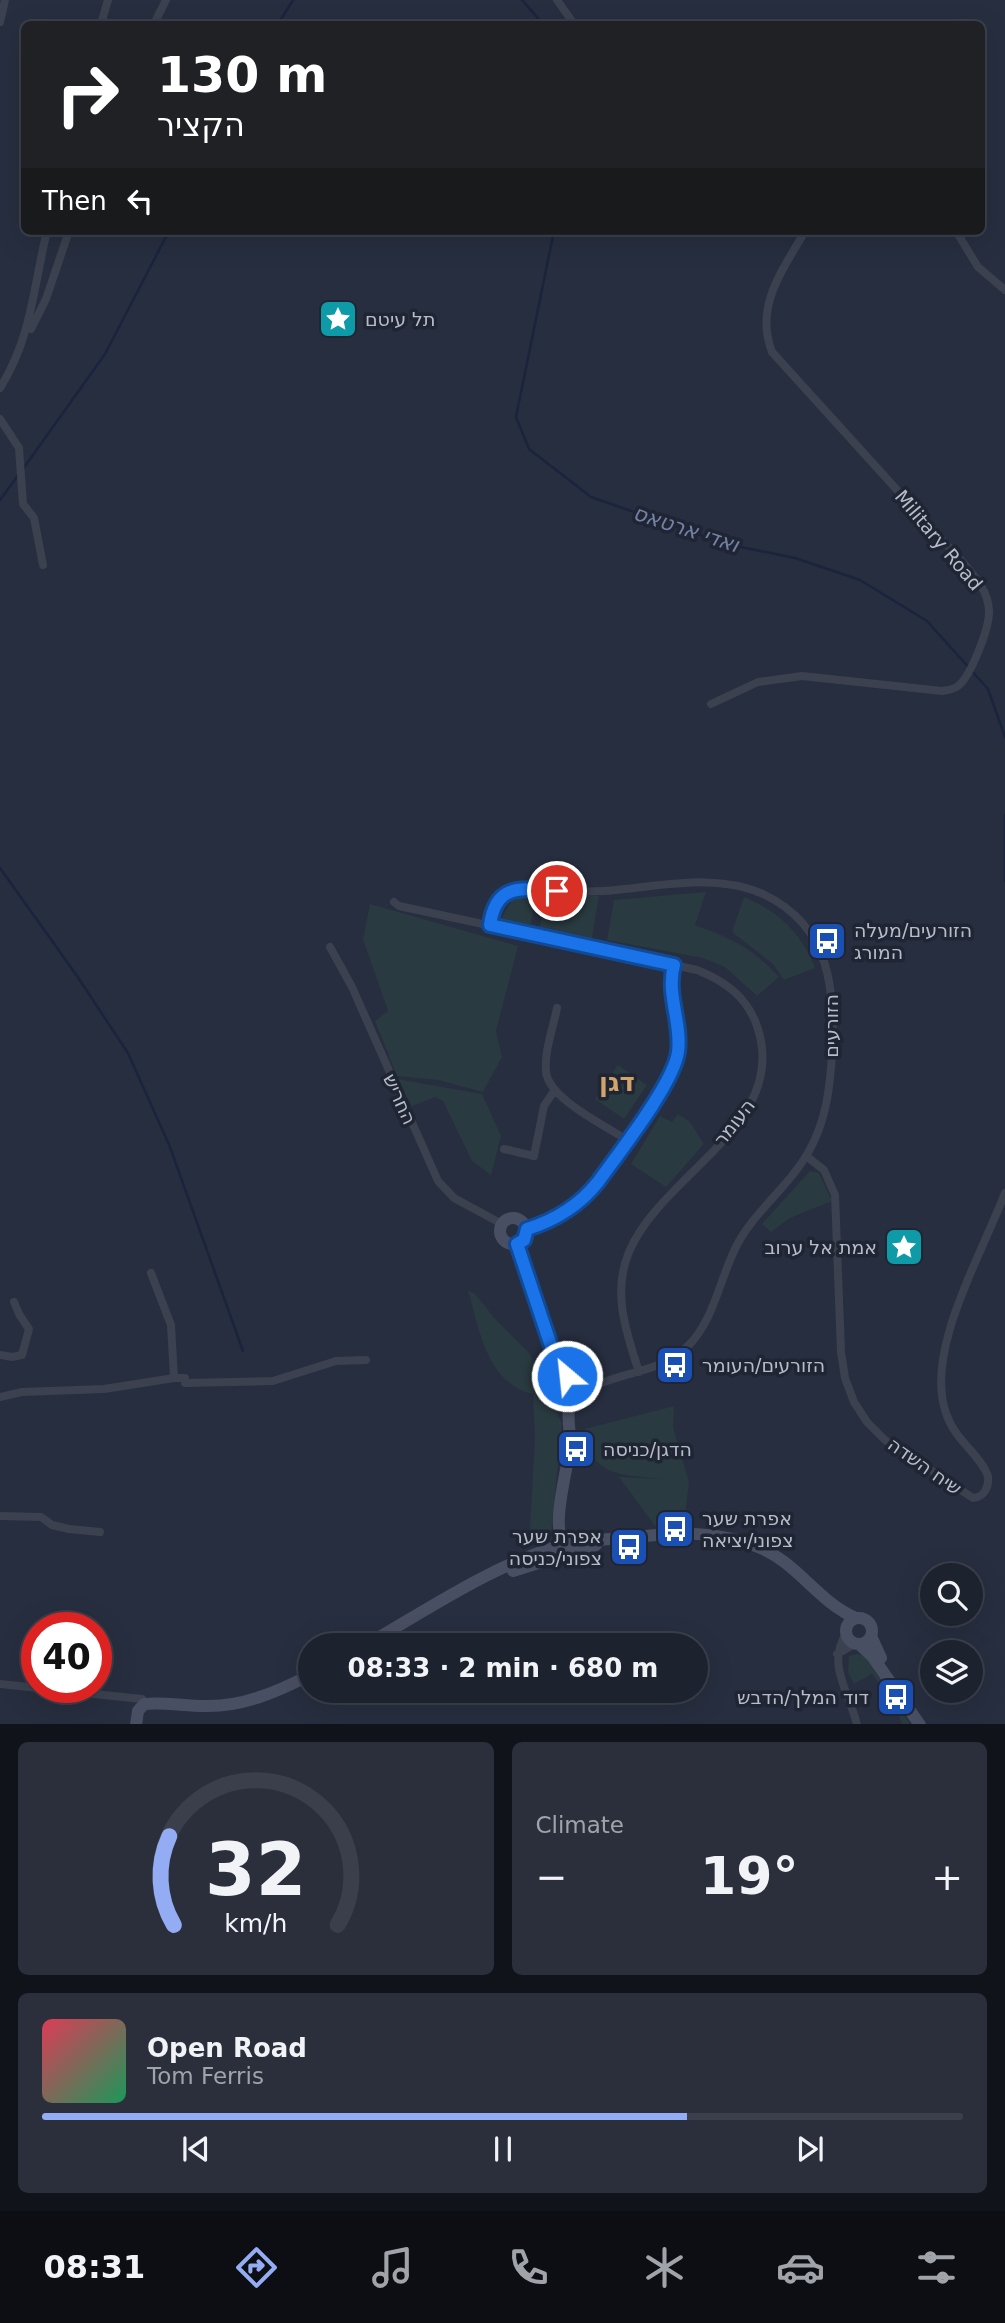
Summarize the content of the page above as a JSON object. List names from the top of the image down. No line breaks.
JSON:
{"streets":{"street":["Military Road","הזורעים","החריש","העומר","שיח השדה"]},"crossings":[["הזורעים","העומר"],["הזורעים","שיח השדה"]],"districts":["דגן"],"water":["ואדי ארטאס"],"places":{"place":["תל עיטם","אמת אל ערוב"],"bus stop":["הזורעים/מעלה המורג","הזורעים/העומר","הדגן/כניסה","אפרת שער צפוני/יציאה","אפרת שער צפוני/כניסה","דוד המלך/הדבש"]},"page":{"turn":["130 m","הקציר"],"then":"Then","limit":"40","trip":"08:33 · 2 min · 680 m","tile":"Climate","heat":["−","19°","+"],"song":["Open Road","Tom Ferris"],"tabs":"08:31","gauge":["32","km/h"]}}
